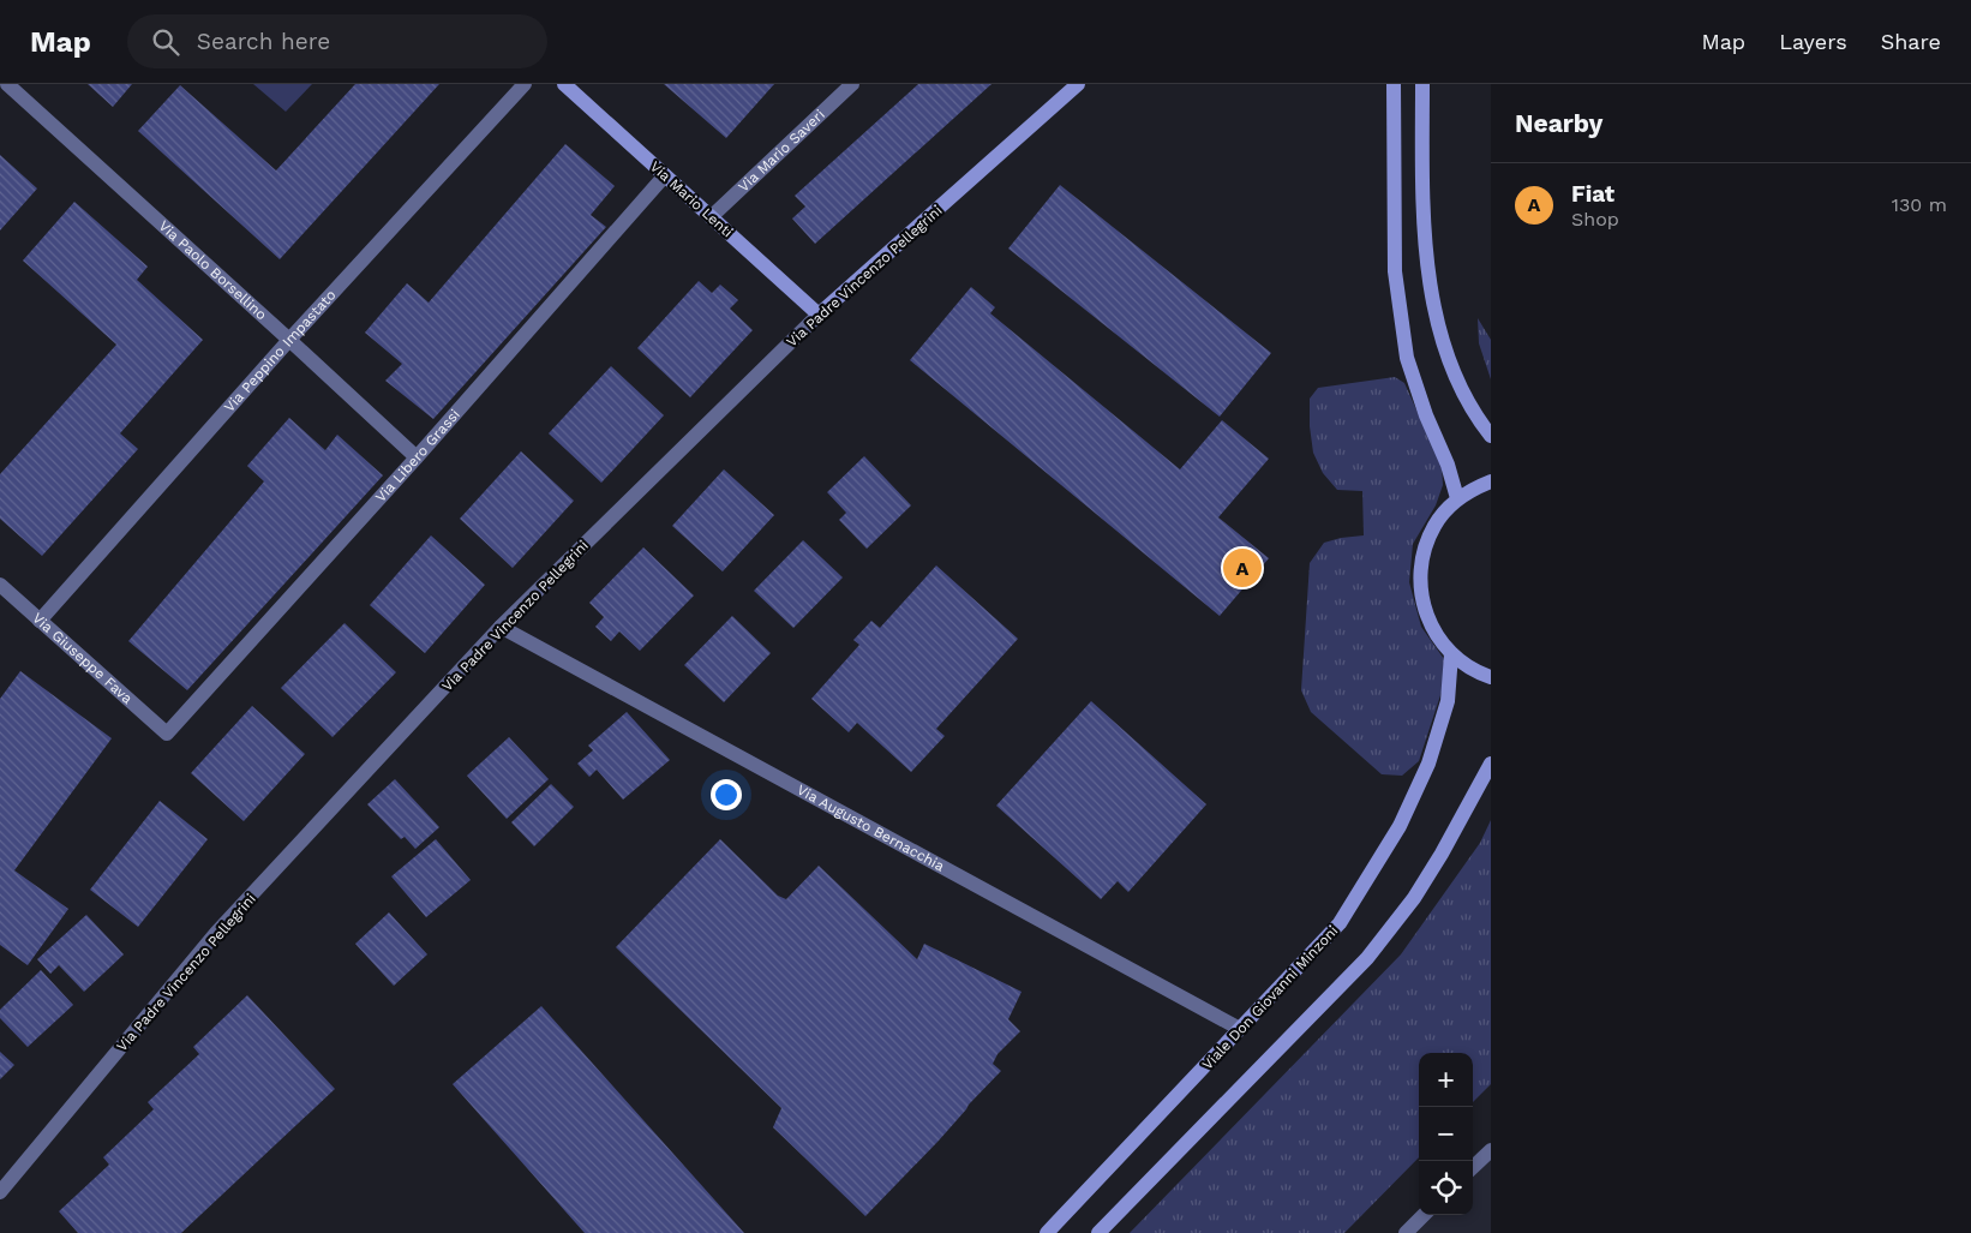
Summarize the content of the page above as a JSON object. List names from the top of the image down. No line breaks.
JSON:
{"streets":{"main road":["Via Mario Lenti","Via Padre Vincenzo Pellegrini","Viale Don Giovanni Minzoni"],"street":["Via Mario Saveri","Via Paolo Borsellino","Via Peppino Impastato","Via Libero Grassi","Via Giuseppe Fava","Via Augusto Bernacchia"]},"crossings":[["Via Mario Saveri","Via Mario Lenti"],["Via Mario Lenti","Via Padre Vincenzo Pellegrini"],["Via Mario Lenti","Via Libero Grassi"],["Via Paolo Borsellino","Via Peppino Impastato"],["Via Paolo Borsellino","Via Libero Grassi"],["Via Padre Vincenzo Pellegrini","Via Augusto Bernacchia"],["Via Peppino Impastato","Via Giuseppe Fava"],["Via Libero Grassi","Via Giuseppe Fava"],["Via Augusto Bernacchia","Viale Don Giovanni Minzoni"]],"page":{"header":"Map","search":"Search here","nav":["Map","Layers","Share"],"heading":"Nearby","list":[{"mark":"A","name":"Fiat","note":"Shop","value":"130 m"}],"pins":"A","map_buttons":["+","−"]}}
